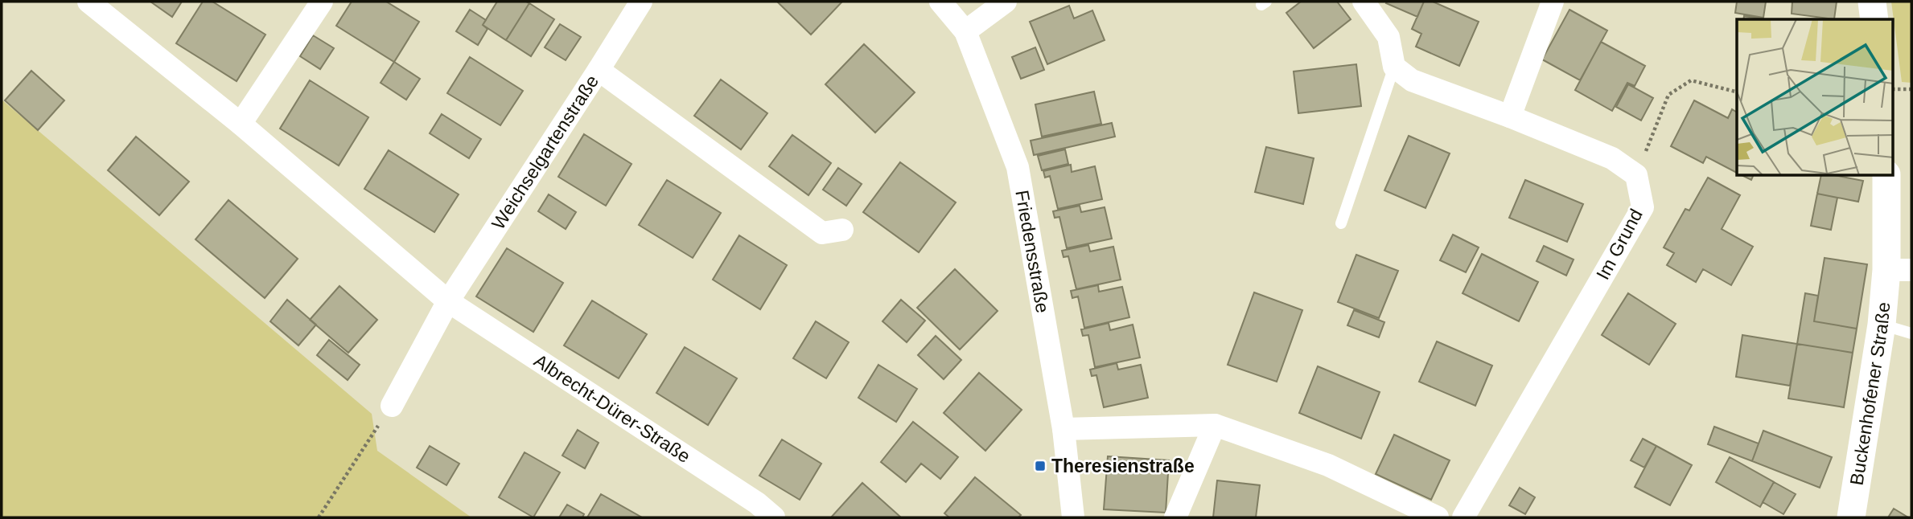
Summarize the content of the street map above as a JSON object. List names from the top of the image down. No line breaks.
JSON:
{"streets":{"street":["Weichselgartenstraße","Im Grund","Friedensstraße","Buckenhofener Straße","Albrecht-Dürer-Straße"]},"crossings":[["Weichselgartenstraße","Albrecht-Dürer-Straße"]],"places":{"transit":["Theresienstraße"]}}
